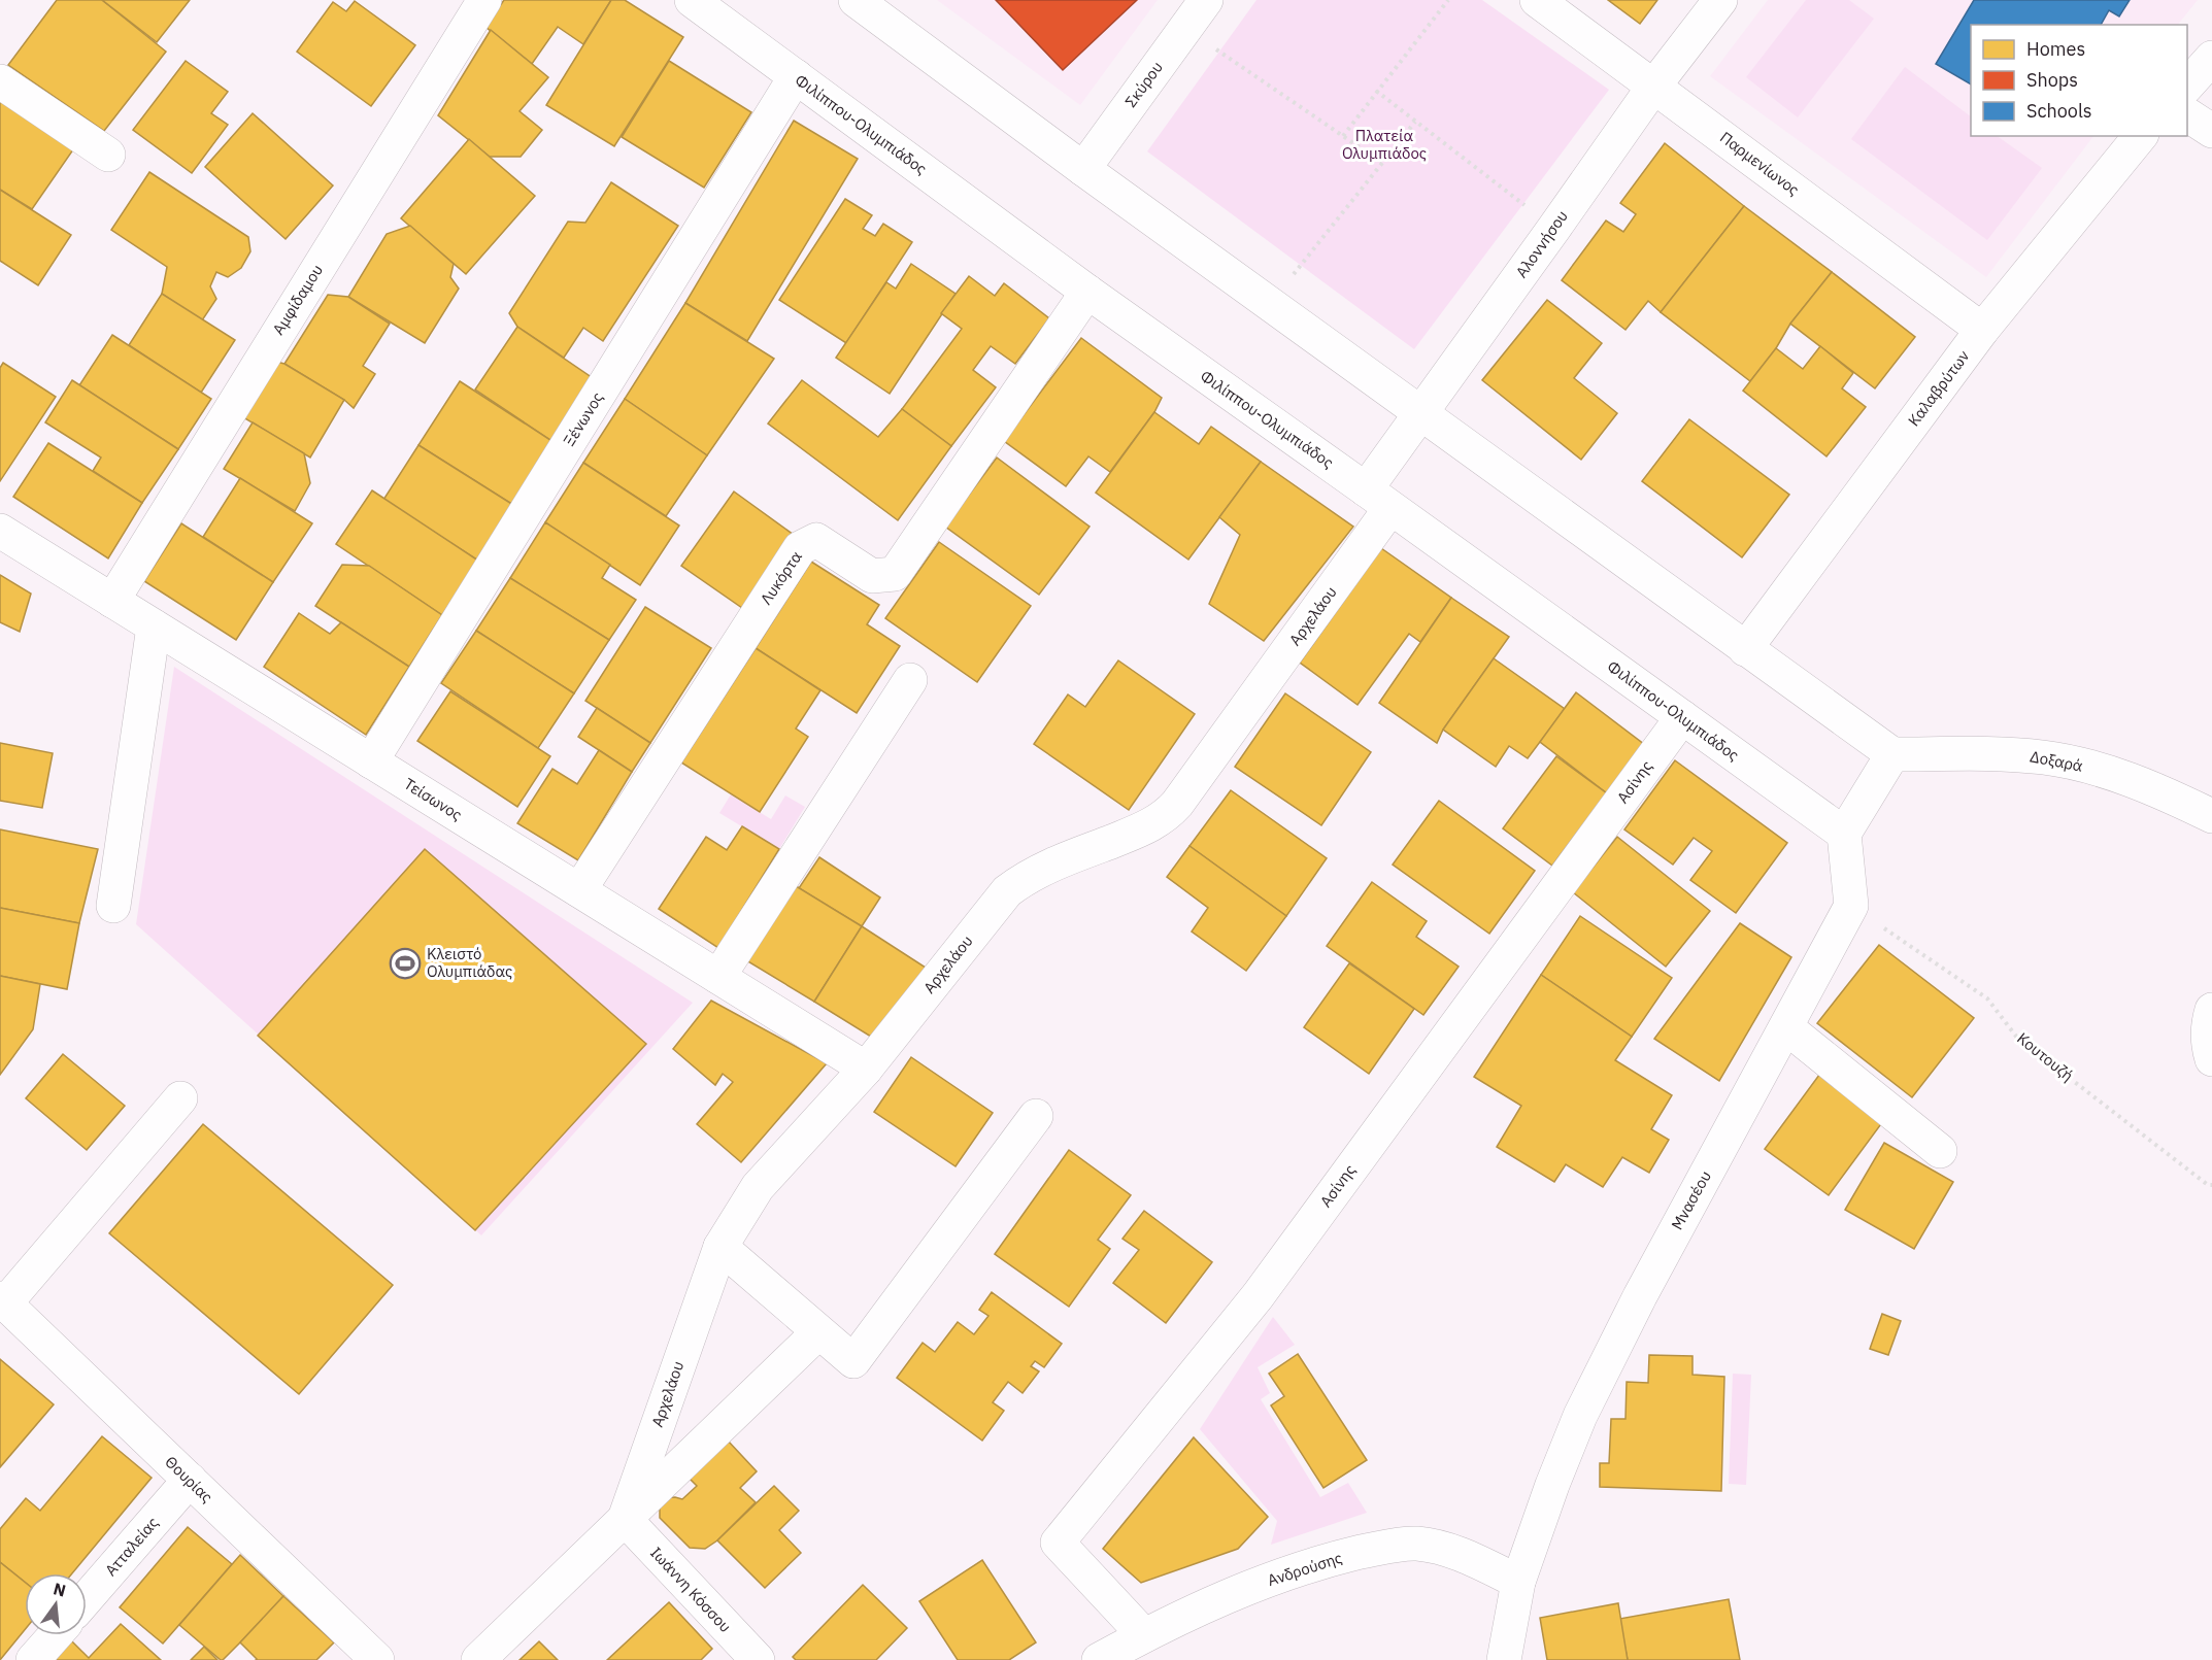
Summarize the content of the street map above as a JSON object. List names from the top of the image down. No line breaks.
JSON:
{"streets":{"street":["Σκύρου","Φιλίππου-Ολυμπιάδος","Παρμενίωνος","Αλοννήσου","Αμφίδαμου","Καλαβρύτων","Ξένωνος","Λυκόρτα","Αρχελάου","Δοξαρά","Ασίνης","Τείσωνος","Μνασέου","Θουρίας","Ατταλείας","Ανδρούσης","Ιωάννη Κόσσου"],"path":["Κουτουζή"]},"crossings":[["Φιλίππου-Ολυμπιάδος","Αλοννήσου"],["Φιλίππου-Ολυμπιάδος","Ξένωνος"],["Φιλίππου-Ολυμπιάδος","Λυκόρτα"],["Φιλίππου-Ολυμπιάδος","Αρχελάου"],["Φιλίππου-Ολυμπιάδος","Ασίνης"],["Παρμενίωνος","Αλοννήσου"],["Παρμενίωνος","Καλαβρύτων"],["Αλοννήσου","Αρχελάου"],["Αμφίδαμου","Τείσωνος"],["Ξένωνος","Τείσωνος"],["Λυκόρτα","Τείσωνος"],["Αρχελάου","Τείσωνος"],["Αρχελάου","Ιωάννη Κόσσου"],["Ασίνης","Ανδρούσης"],["Κουτουζή","Μνασέου"],["Μνασέου","Ανδρούσης"],["Θουρίας","Ατταλείας"]],"parks":["Πλατεία Ολυμπιάδος"],"places":{"sports":["Κλειστό Ολυμπιάδας"]},"legend":["Homes","Shops","Schools"],"north":"top"}
